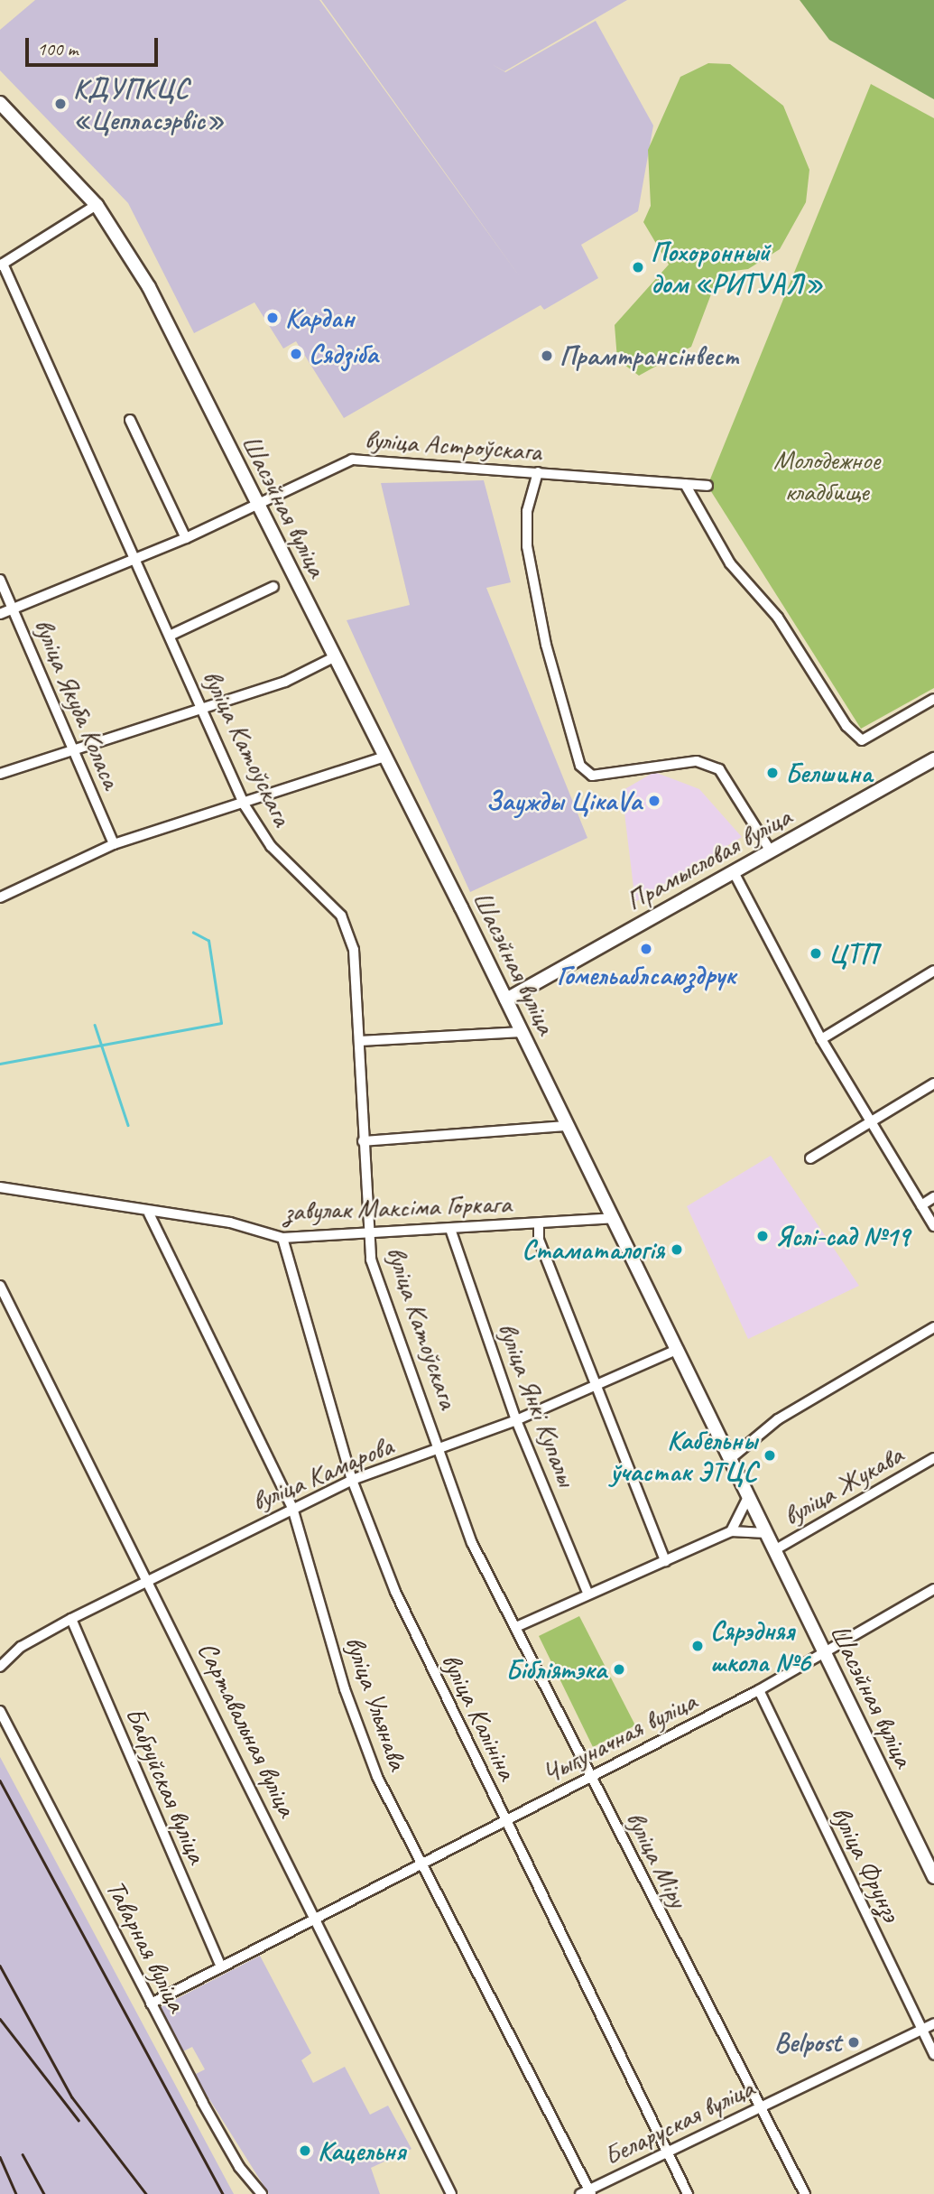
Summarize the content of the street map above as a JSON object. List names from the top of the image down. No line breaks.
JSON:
{"streets":{"main road":["Шасэйная вуліца","Прамысловая вуліца"],"street":["вуліца Астроўскага","вуліца Якуба Коласа","вуліца Катоўскага","завулак Максіма Горкага","вуліца Янкі Купалы","вуліца Камарова","вуліца Жукава","вуліца Ульянава","вуліца Калініна","Сартавальная вуліца","Чыгуначная вуліца","Бабруйская вуліца","вуліца Міру","вуліца Фрунзэ","Таварная вуліца","Беларуская вуліца"]},"crossings":[["вуліца Астроўскага","Шасэйная вуліца"],["вуліца Астроўскага","вуліца Якуба Коласа"],["вуліца Астроўскага","вуліца Катоўскага"],["Шасэйная вуліца","Прамысловая вуліца"],["Шасэйная вуліца","завулак Максіма Горкага"],["Шасэйная вуліца","вуліца Камарова"],["Шасэйная вуліца","вуліца Жукава"],["Шасэйная вуліца","Чыгуначная вуліца"],["вуліца Катоўскага","завулак Максіма Горкага"],["вуліца Катоўскага","вуліца Камарова"],["вуліца Катоўскага","вуліца Міру"],["завулак Максіма Горкага","вуліца Янкі Купалы"],["завулак Максіма Горкага","вуліца Ульянава"],["завулак Максіма Горкага","вуліца Калініна"],["вуліца Янкі Купалы","вуліца Камарова"],["вуліца Камарова","вуліца Ульянава"],["вуліца Камарова","вуліца Калініна"],["вуліца Камарова","Сартавальная вуліца"],["вуліца Камарова","Бабруйская вуліца"],["вуліца Ульянава","Чыгуначная вуліца"],["вуліца Ульянава","Беларуская вуліца"],["вуліца Калініна","Чыгуначная вуліца"],["вуліца Калініна","Беларуская вуліца"],["Сартавальная вуліца","Чыгуначная вуліца"],["Чыгуначная вуліца","Бабруйская вуліца"],["Чыгуначная вуліца","вуліца Міру"],["Чыгуначная вуліца","вуліца Фрунзэ"],["Чыгуначная вуліца","Таварная вуліца"],["вуліца Міру","Беларуская вуліца"],["вуліца Фрунзэ","Беларуская вуліца"]],"parks":["Молодежное кладбище"],"places":["КДУПКЦС «Цепласэрвіс»","Похоронный дом «РИТУАЛ»","Кардан","Сядзіба","Прамтрансінвест","Белшина","Заужды ЦікаVа","Гомельаблсаюздрук","ЦТП","Яслі-сад №19","Стаматалогія","Кабельны ўчастак ЭТЦС","Сярэдняя школа №6","Бібліятэка","Belpost","Кацельня"],"scale_bar":"100 m"}
